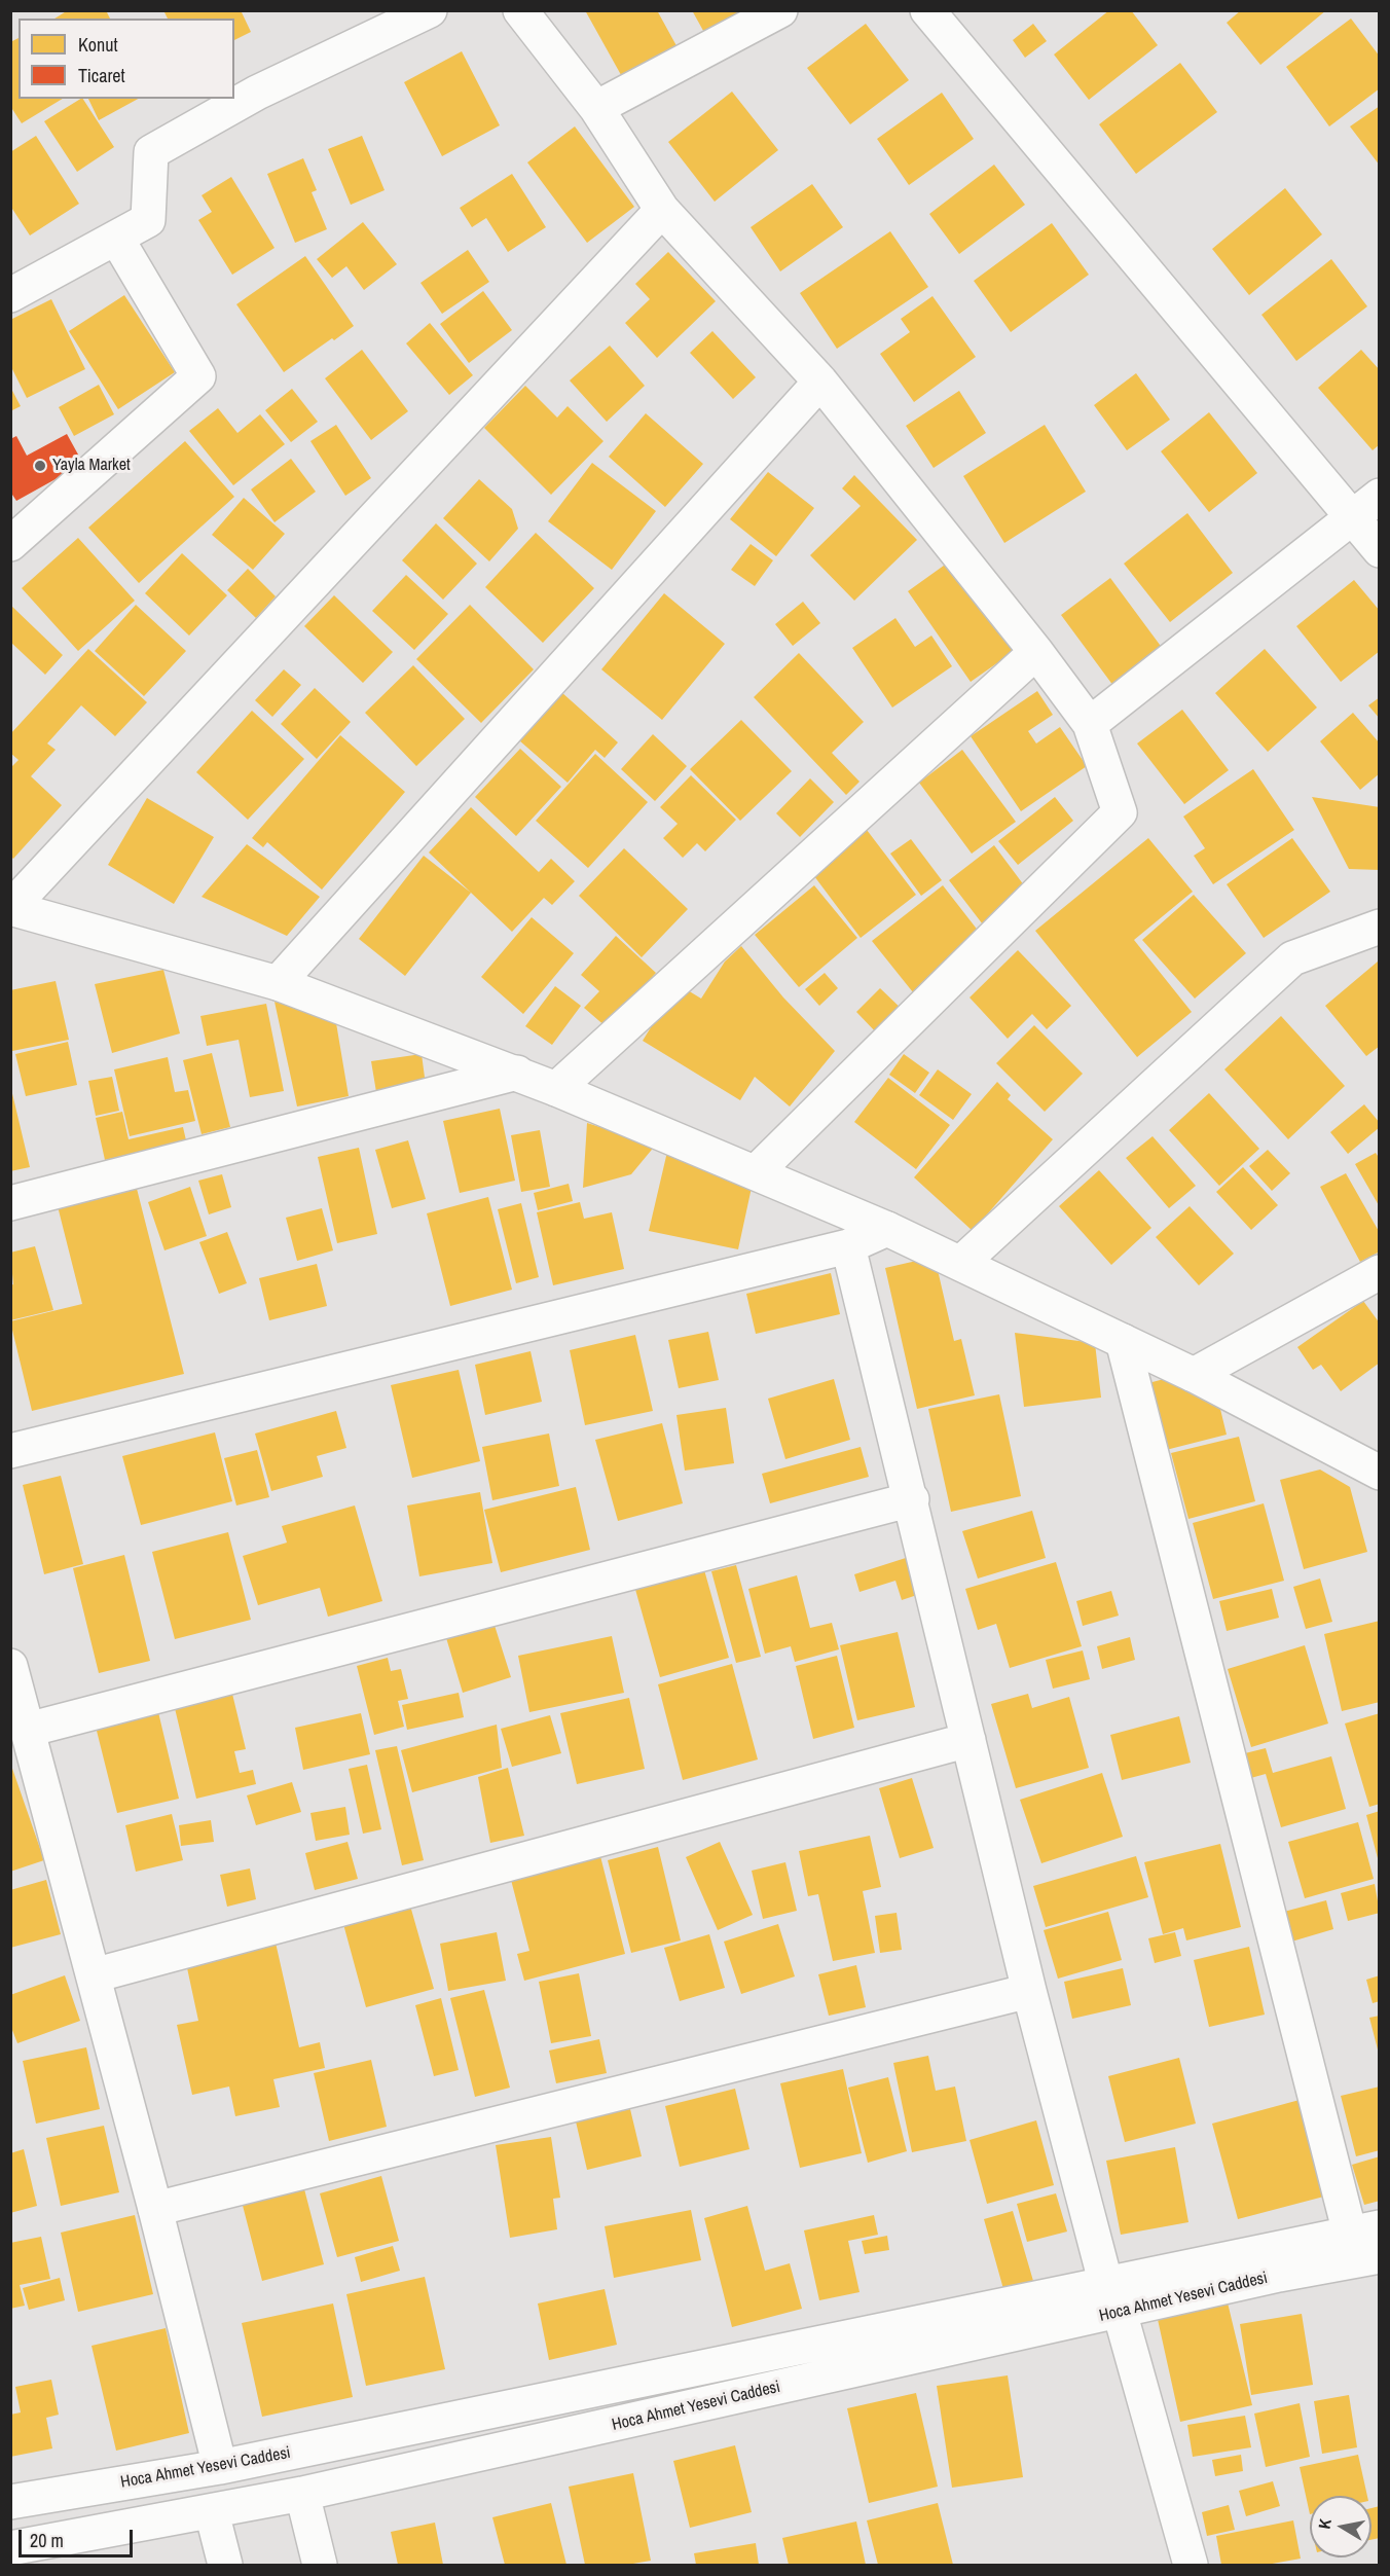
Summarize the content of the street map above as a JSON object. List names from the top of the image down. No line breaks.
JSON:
{"streets":{"street":["Hoca Ahmet Yesevi Caddesi"]},"places":["Yayla Market"],"legend":["Konut","Ticaret"],"scale_bar":"20 m","north":"left"}
